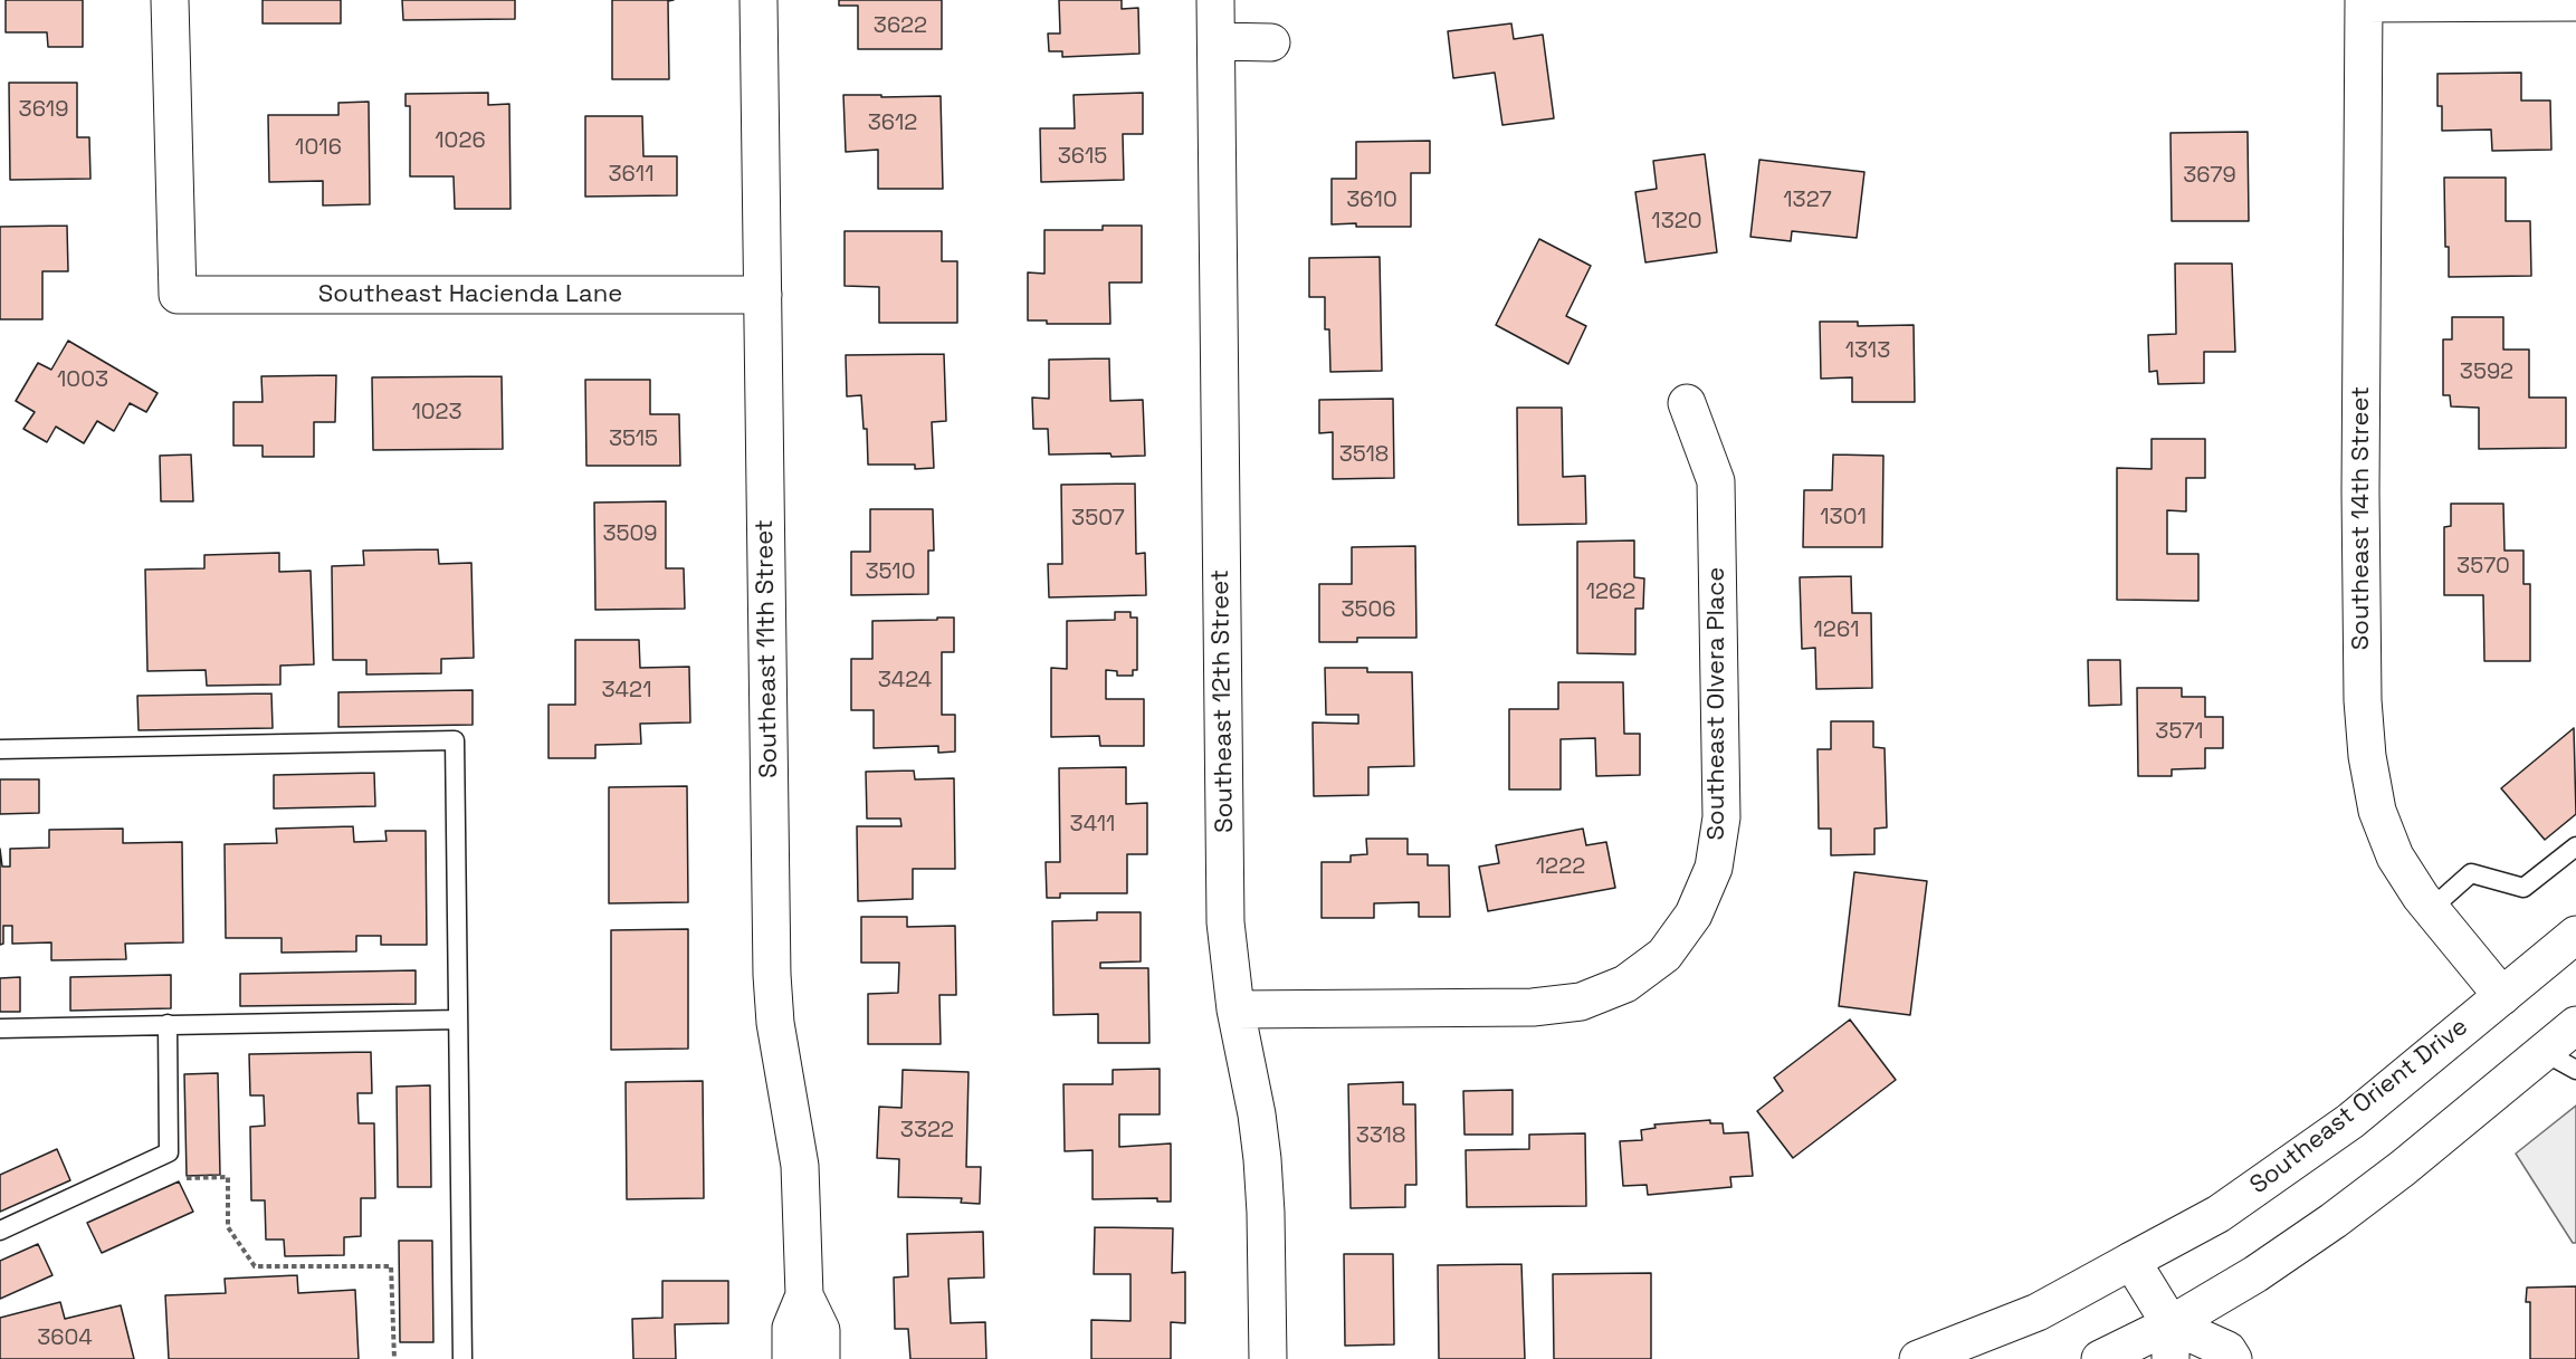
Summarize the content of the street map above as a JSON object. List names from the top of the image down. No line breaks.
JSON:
{"streets":{"street":["Southeast Hacienda Lane","Southeast 14th Street","Southeast 11th Street","Southeast 12th Street","Southeast Olvera Place","Southeast Orient Drive"]},"crossings":[["Southeast Hacienda Lane","Southeast 11th Street"],["Southeast 14th Street","Southeast Orient Drive"],["Southeast 12th Street","Southeast Olvera Place"]],"house_numbers":["3622","3619","3612","1026","1016","3615","3611","3679","3610","1327","1320","1313","3592","1003","1023","3515","3518","1301","3507","3509","3570","3510","1262","3506","1261","3424","3421","3571","3411","1222","3322","3318","3604"]}
